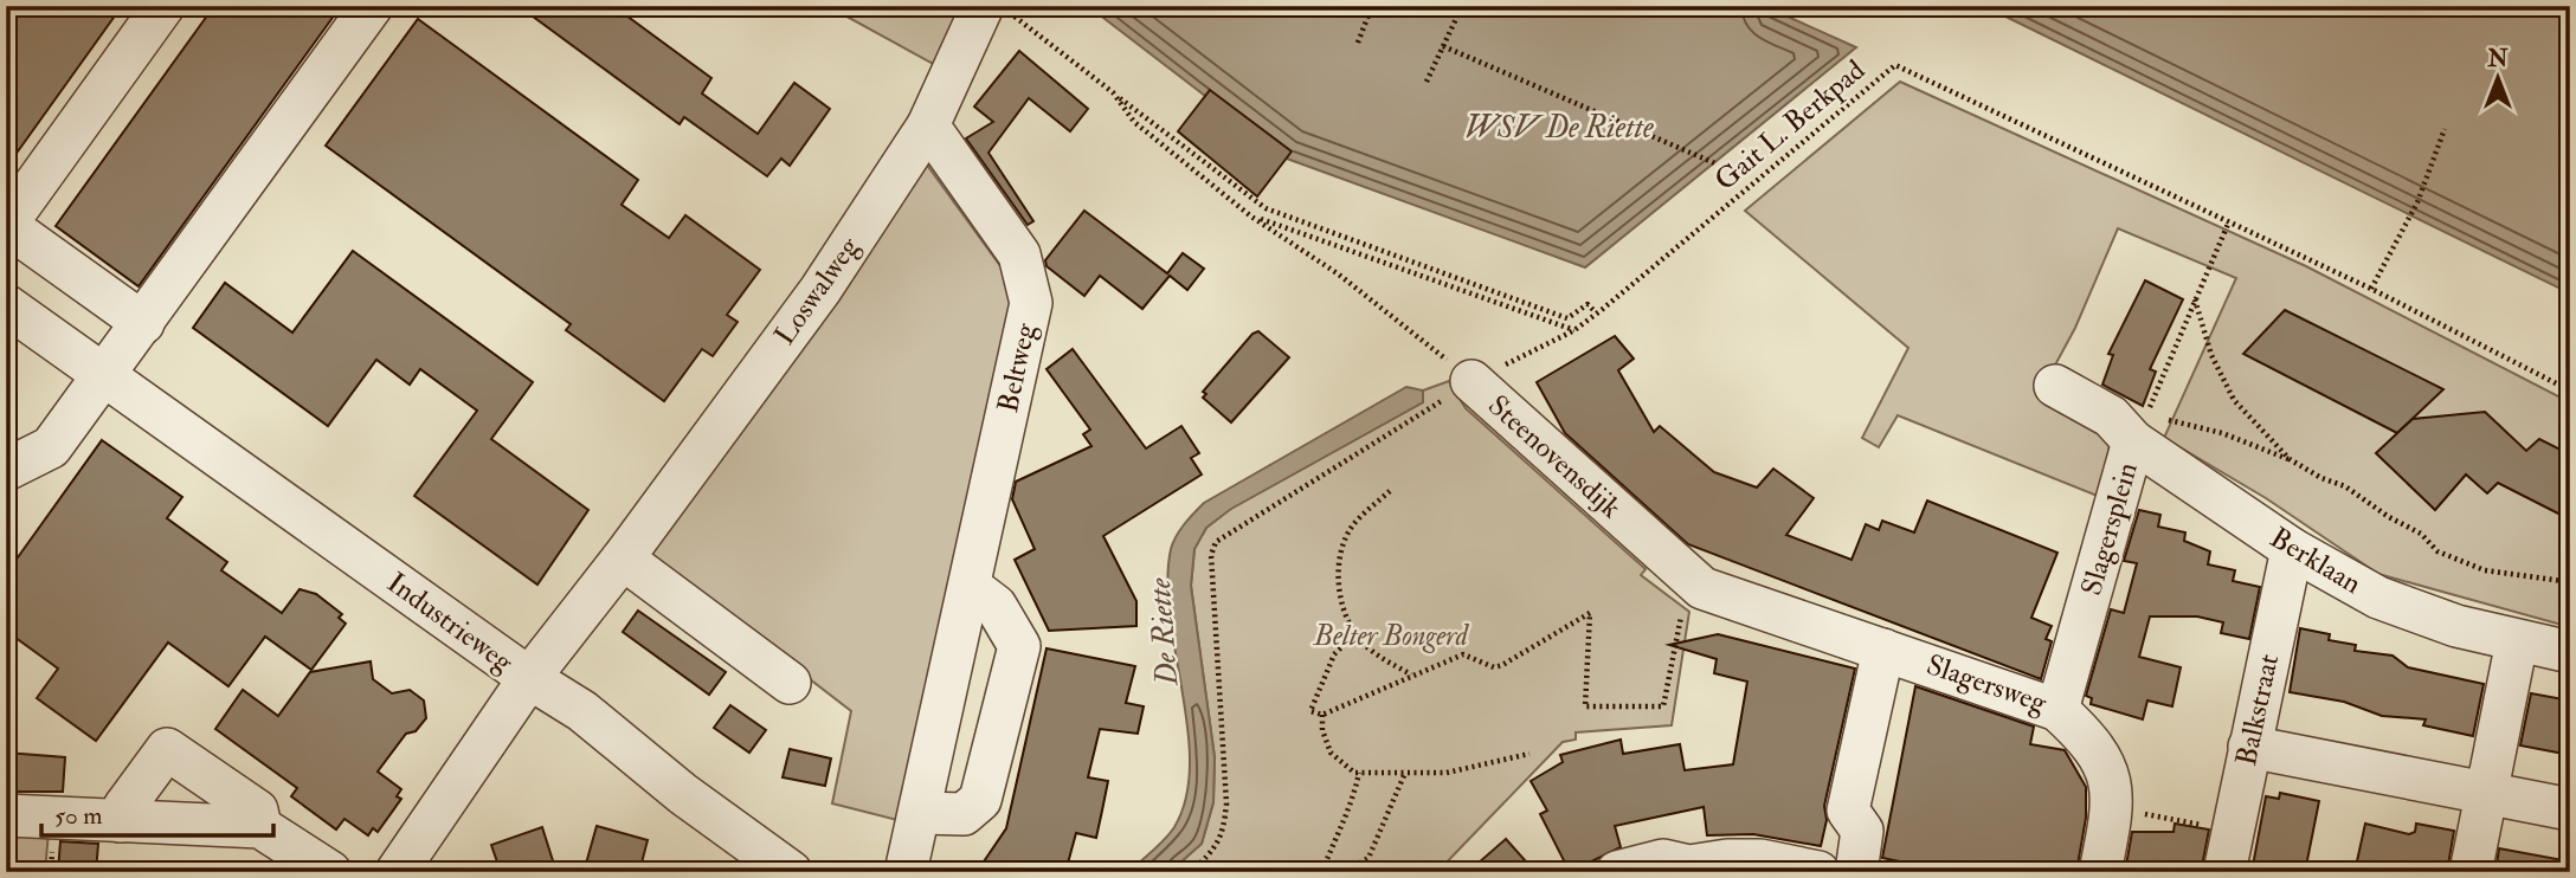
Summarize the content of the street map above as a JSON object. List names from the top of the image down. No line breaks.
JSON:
{"streets":{"street":["Loswalweg","Beltweg","Steenovensdijk","Slagersplein","Berklaan","Industrieweg","Slagersweg","Balkstraat"],"path":["Gait L. Berkpad"]},"crossings":[["Loswalweg","Beltweg"],["Loswalweg","Steenovensdijk"],["Loswalweg","Industrieweg"],["Steenovensdijk","Slagersweg"],["Slagersplein","Berklaan"],["Slagersplein","Slagersweg"],["Berklaan","Balkstraat"]],"water":["WSV De Riette","De Riette"],"parks":["Belter Bongerd"],"scale_bar":"50 m","north":"top"}
